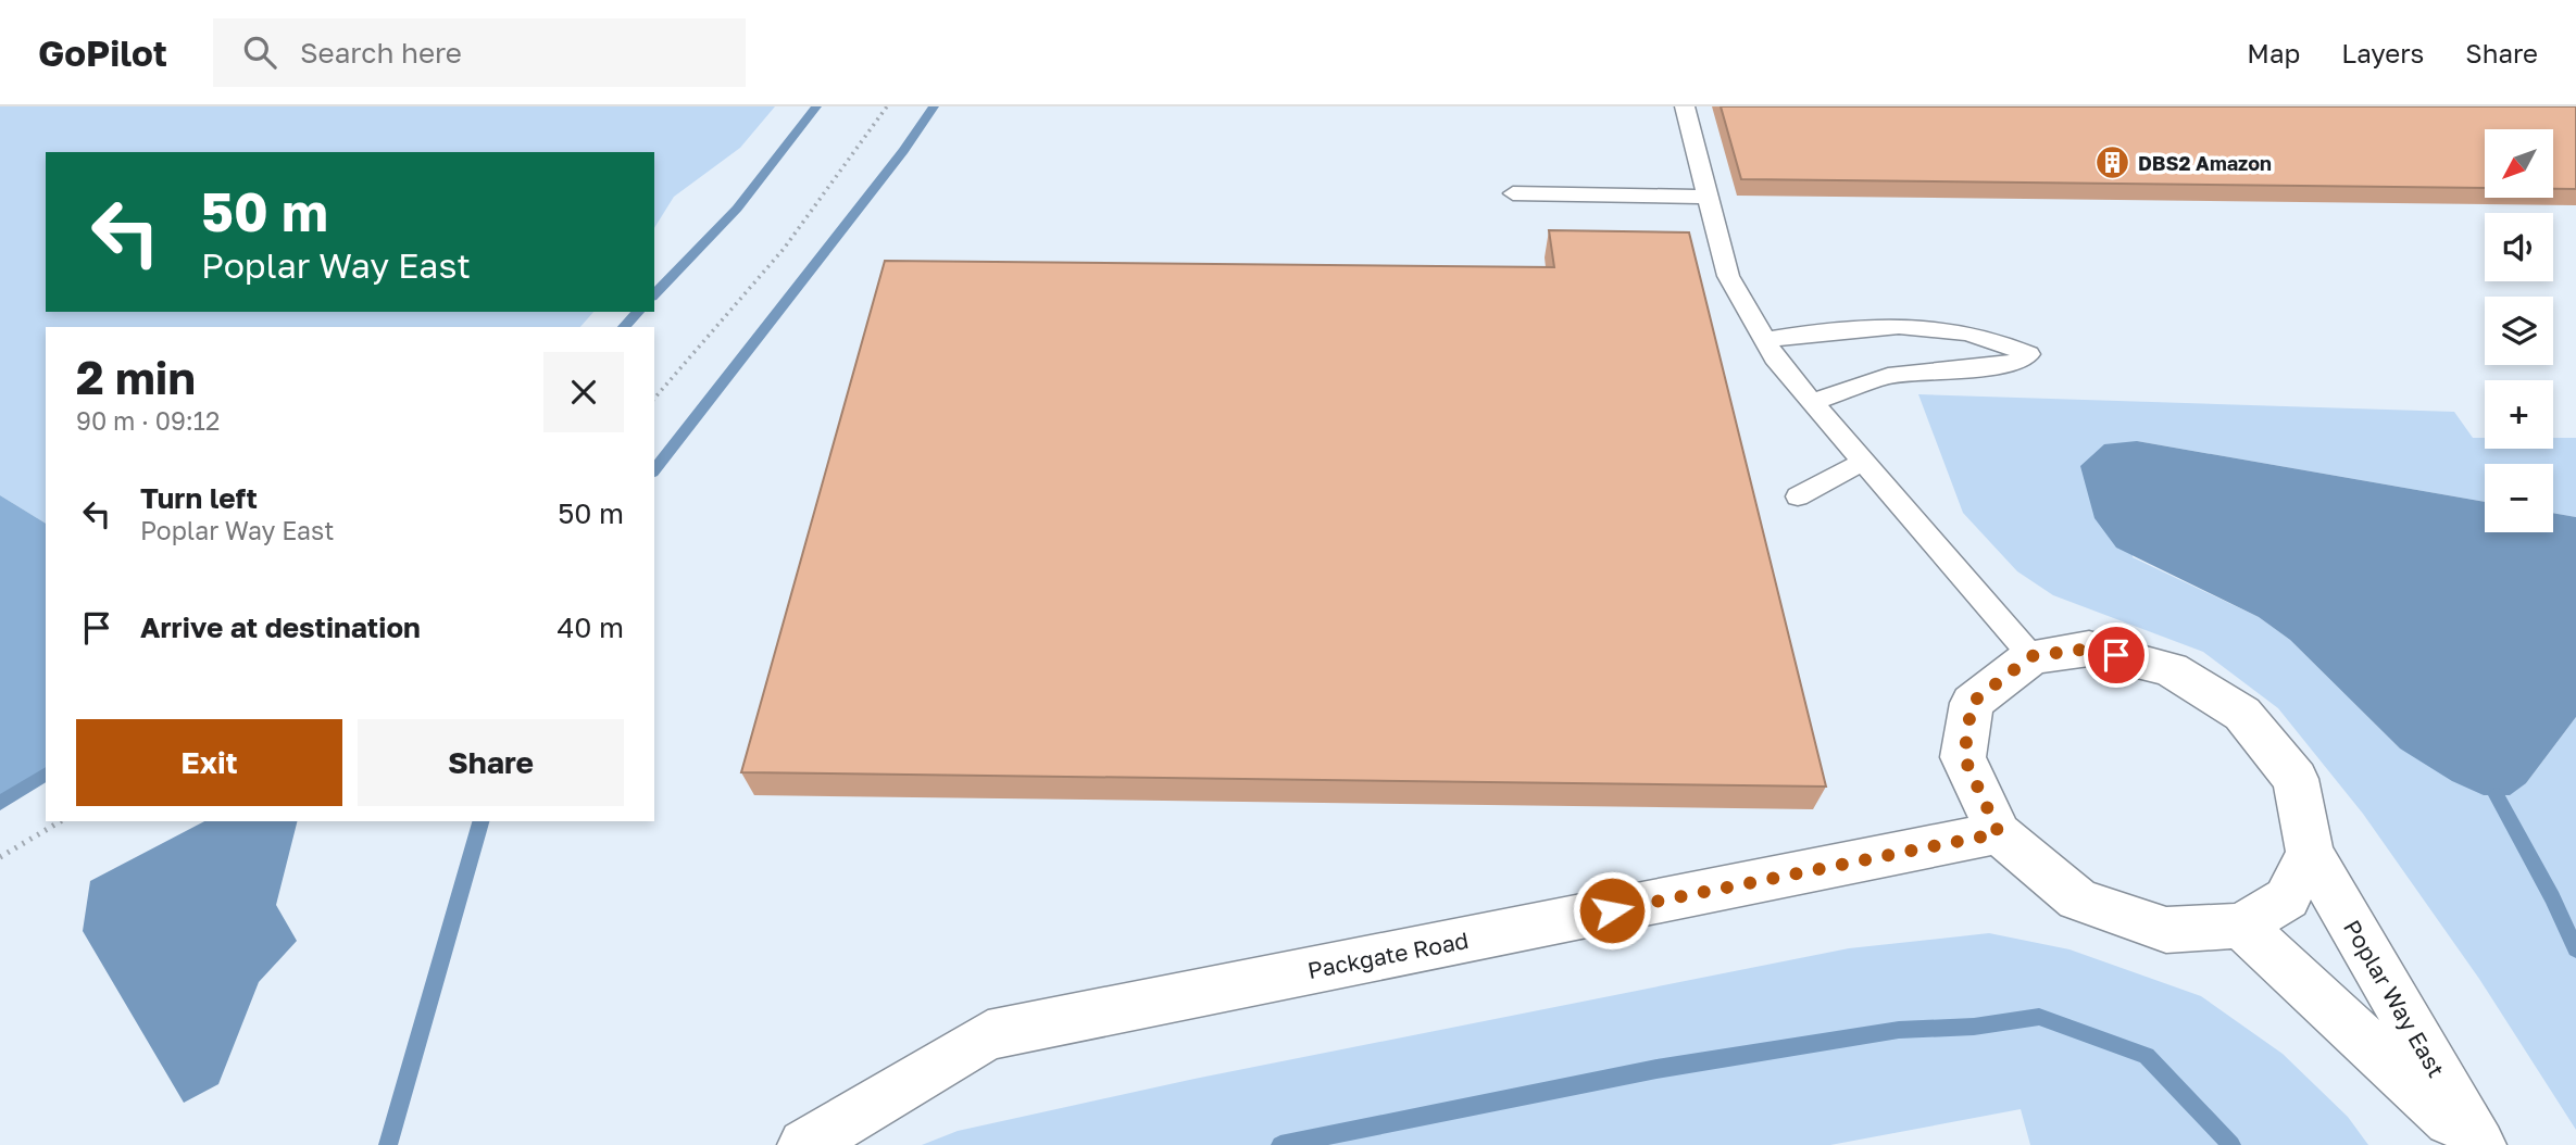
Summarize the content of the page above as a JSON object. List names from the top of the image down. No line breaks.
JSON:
{"streets":{"street":["Packgate Road","Poplar Way East"]},"places":{"building":["DBS2 Amazon"]},"north":"bottom left","page":{"header":"GoPilot","search":"Search here","nav":["Map","Layers","Share"],"map_buttons":["+","−"],"turn":["50 m","Poplar Way East"],"heading":["2 min","90 m · 09:12"],"list":[{"name":"Turn left","note":"Poplar Way East","value":"50 m"},{"name":"Arrive at destination","value":"40 m"}],"buttons":["Exit","Share"]}}
